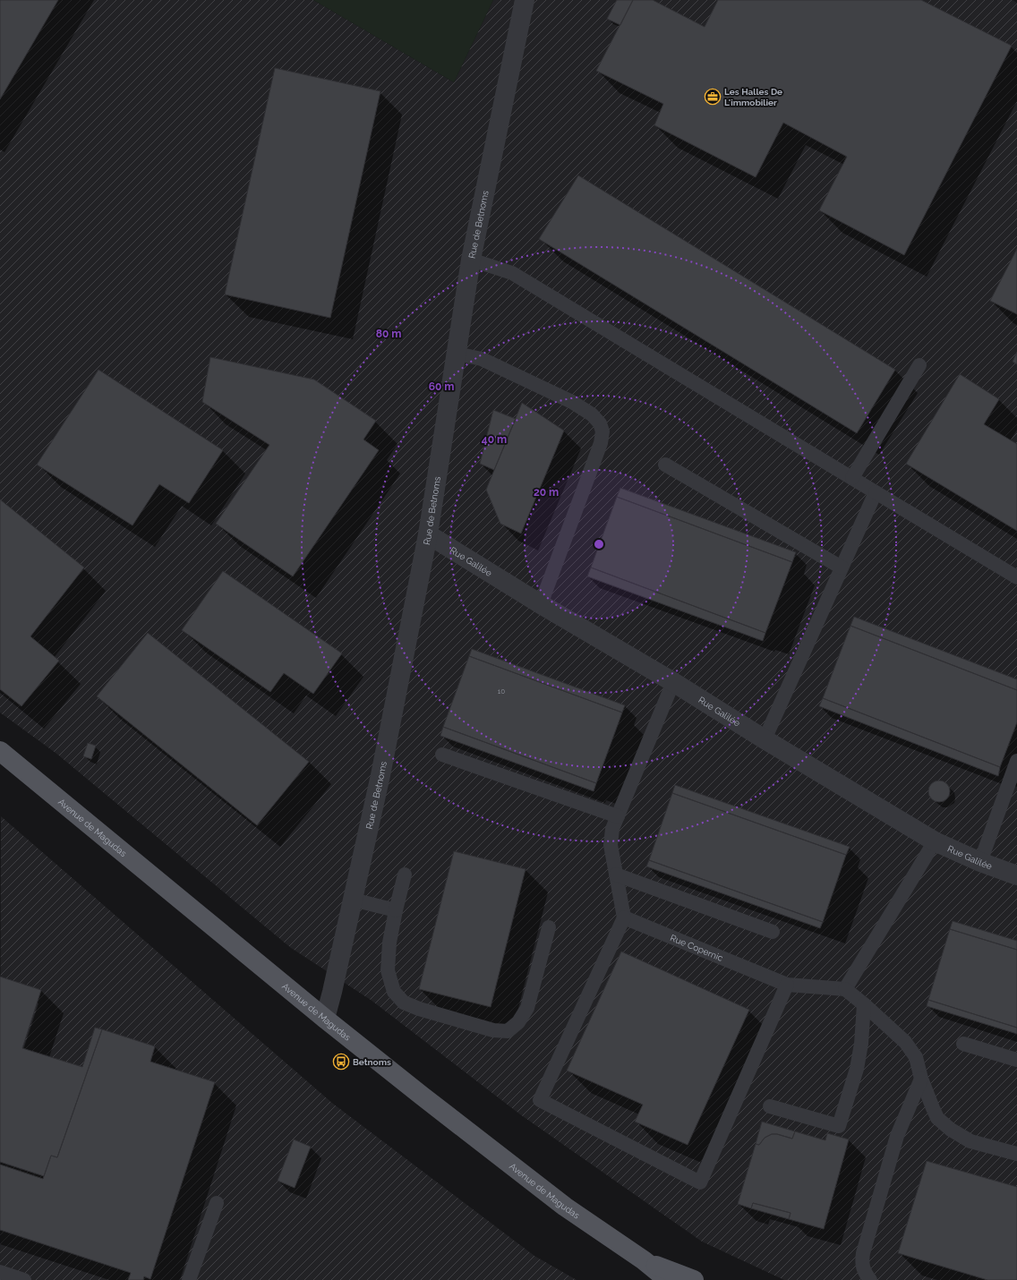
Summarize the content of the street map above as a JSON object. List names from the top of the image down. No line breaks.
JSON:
{"streets":{"main road":["Avenue de Magudas"],"street":["Rue de Betnoms","Rue Galilée"],"lane":["Rue Copernic"]},"crossings":[["Rue de Betnoms","Rue Galilée"],["Rue de Betnoms","Avenue de Magudas"]],"places":{"office":["Les Halles De L'immobilier"],"bus stop":["Betnoms"]},"house_numbers":["10"],"rings":["80 m","60 m","40 m","20 m"]}
